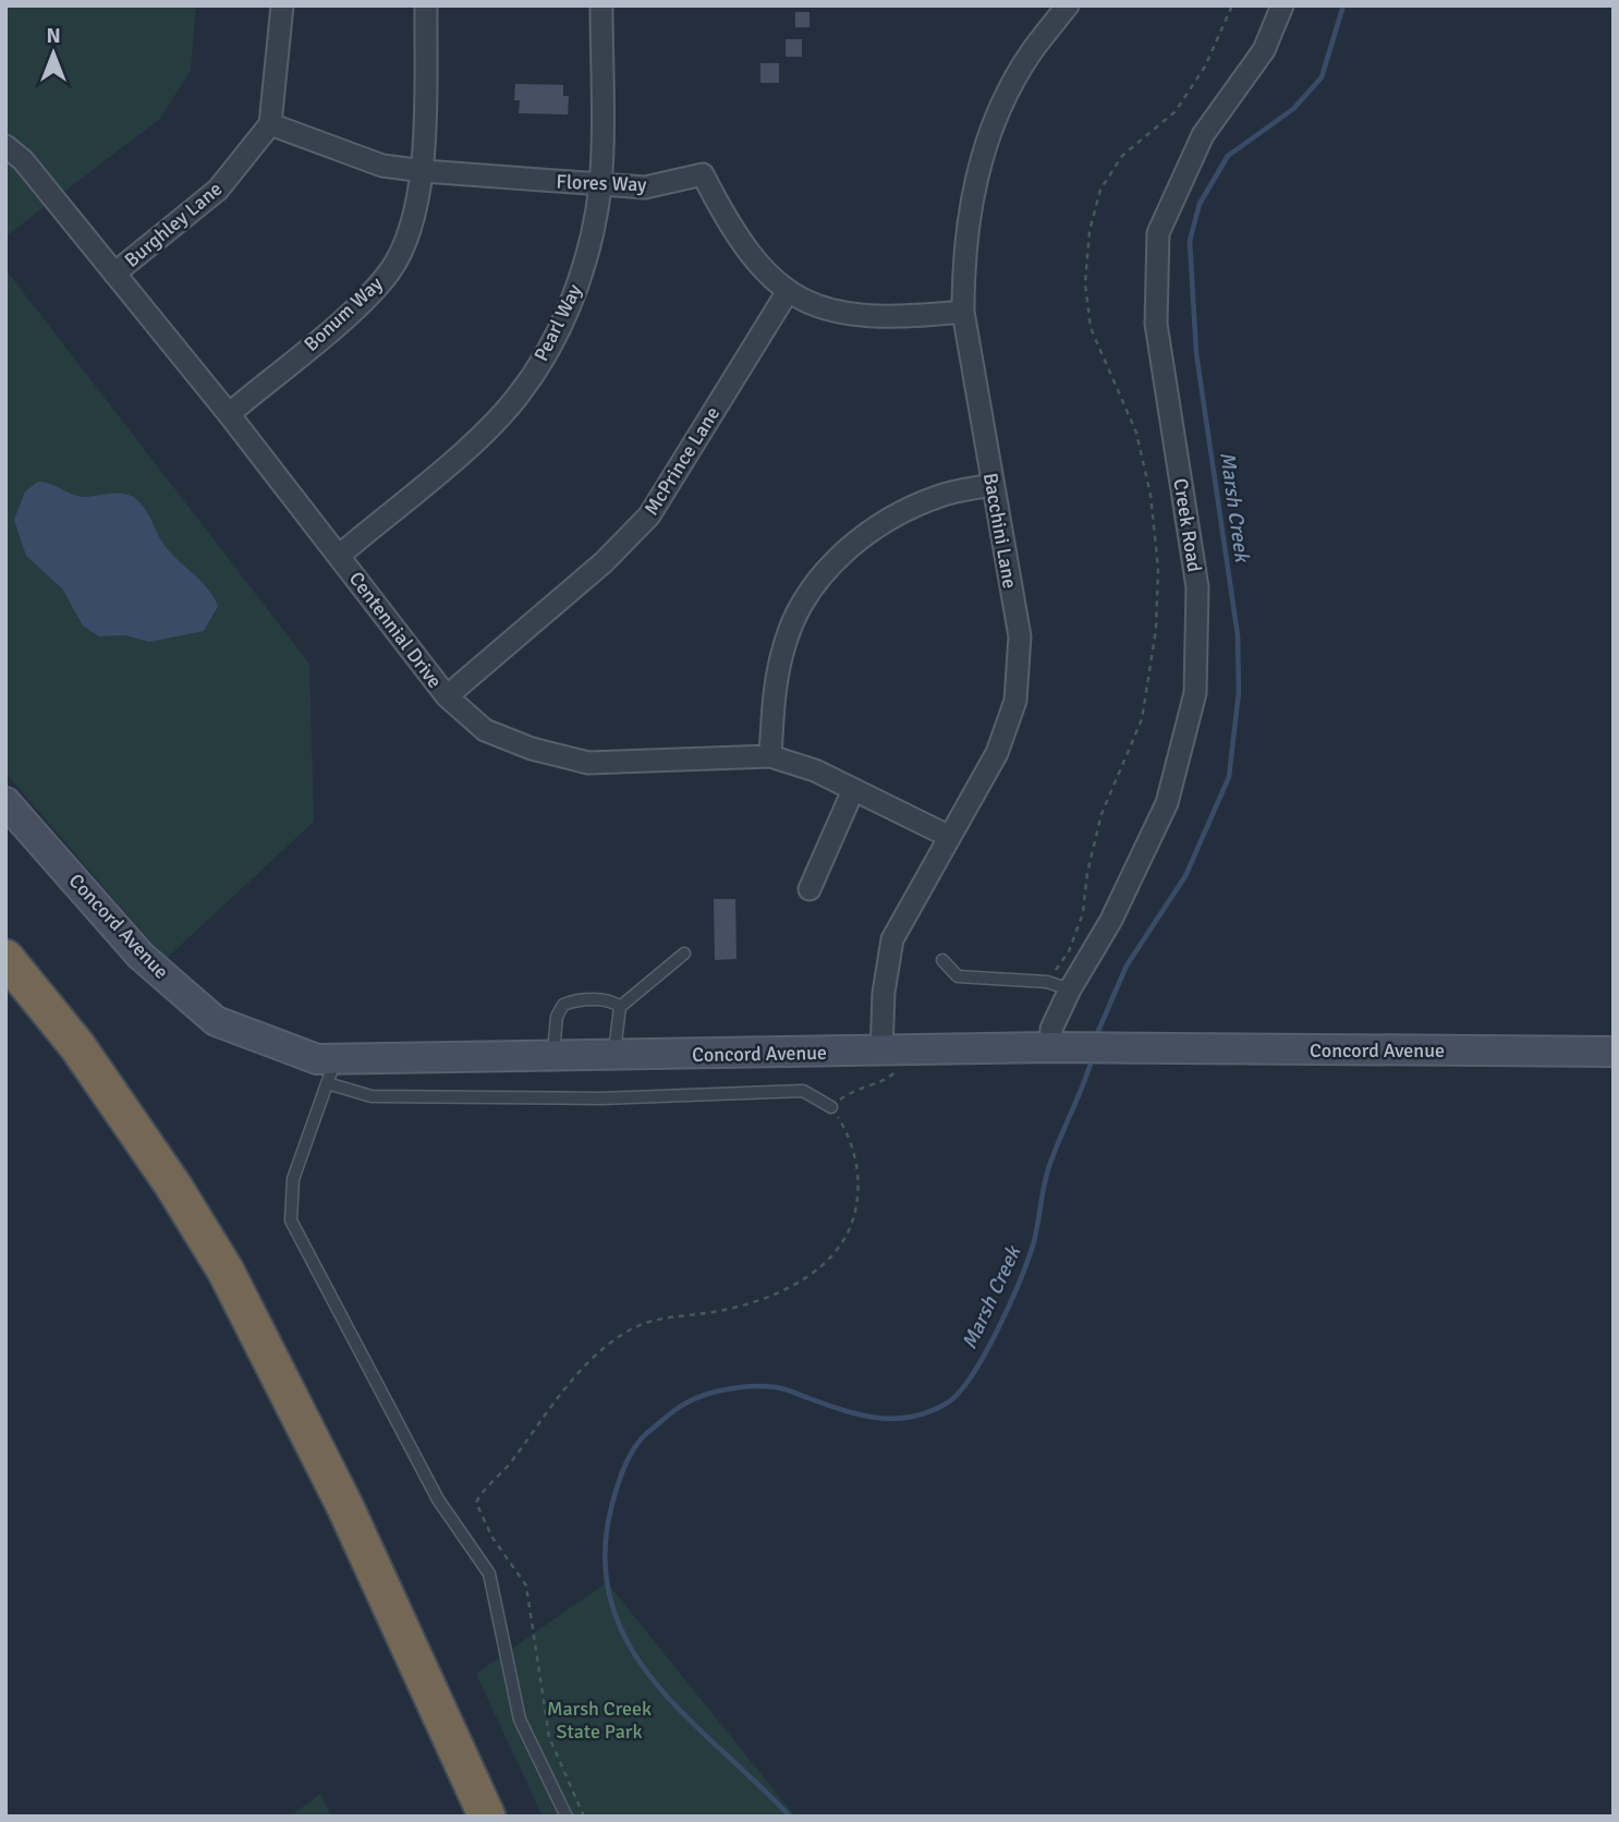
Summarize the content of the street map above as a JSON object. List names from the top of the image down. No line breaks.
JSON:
{"streets":{"street":["Flores Way","Burghley Lane","Bonum Way","Pearl Way","McPrince Lane","Creek Road","Bacchini Lane","Centennial Drive","Concord Avenue"]},"crossings":[["Flores Way","Burghley Lane"],["Flores Way","Bonum Way"],["Flores Way","Pearl Way"],["Flores Way","McPrince Lane"],["Flores Way","Bacchini Lane"],["Burghley Lane","Centennial Drive"],["Bonum Way","Centennial Drive"],["Pearl Way","Centennial Drive"],["McPrince Lane","Centennial Drive"],["Creek Road","Concord Avenue"],["Bacchini Lane","Centennial Drive"],["Bacchini Lane","Concord Avenue"]],"water":["Marsh Creek"],"parks":["Marsh Creek State Park"],"north":"top"}
